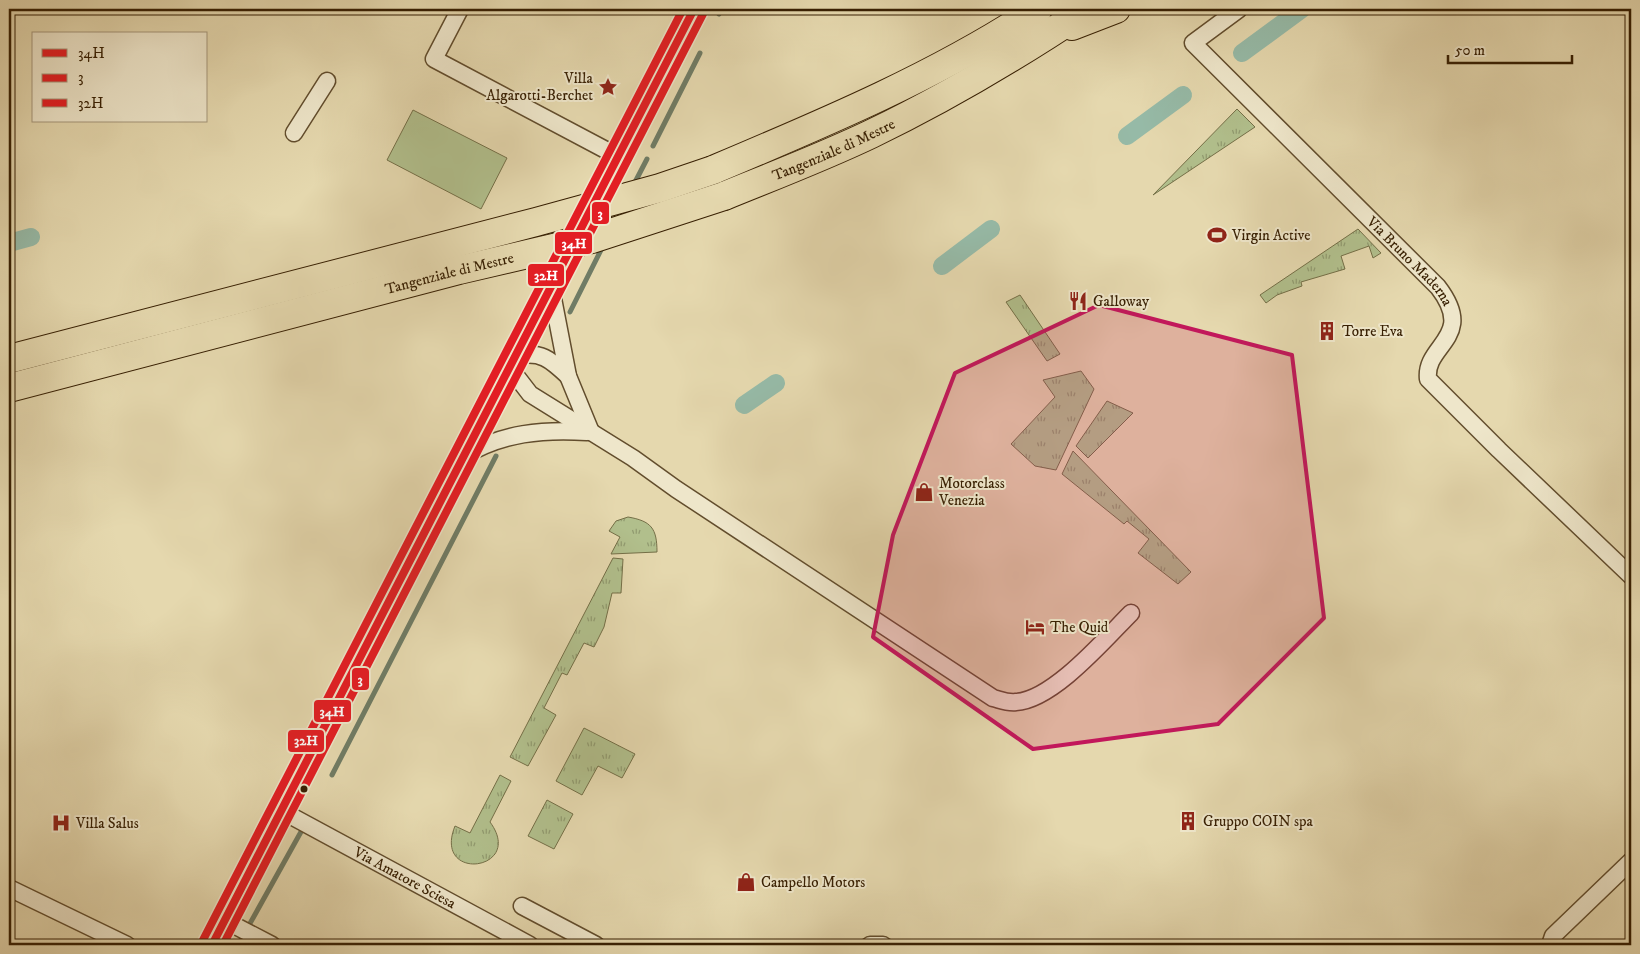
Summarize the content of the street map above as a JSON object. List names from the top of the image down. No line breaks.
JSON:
{"streets":{"highway":["Tangenziale di Mestre"],"street":["Via Bruno Maderna","Via Amatore Sciesa"]},"places":{"place":["Villa Algarotti-Berchet"],"sports":["Virgin Active"],"restaurant":["Galloway"],"building":["Torre Eva","Gruppo COIN spa"],"shop":["Motorclass Venezia","Campello Motors"],"hotel":["The Quid"],"hospital":["Villa Salus"]},"lines":["transit line 34H","transit line 32H","transit line 3"],"legend":["34H","3","32H"],"scale_bar":"50 m"}
